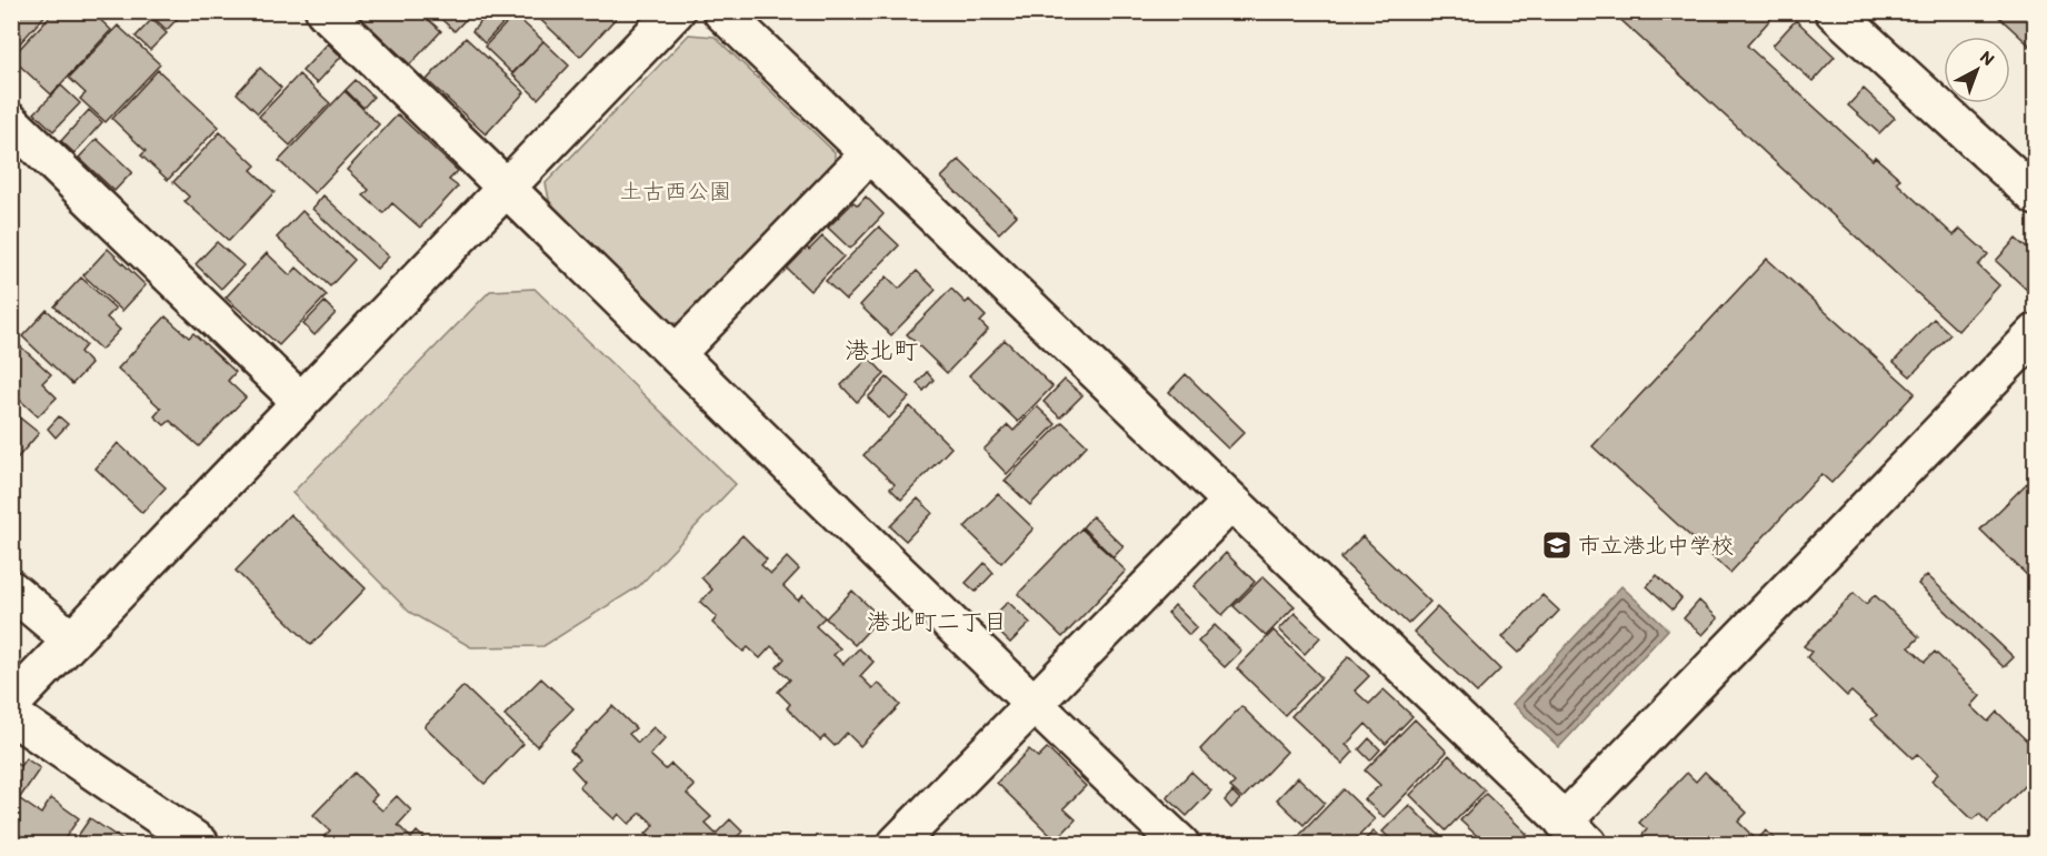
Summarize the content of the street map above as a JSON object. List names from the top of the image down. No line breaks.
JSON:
{"districts":["港北町","港北町二丁目"],"parks":["土古西公園"],"places":{"school or university":["市立港北中学校"]},"north":"top right"}
